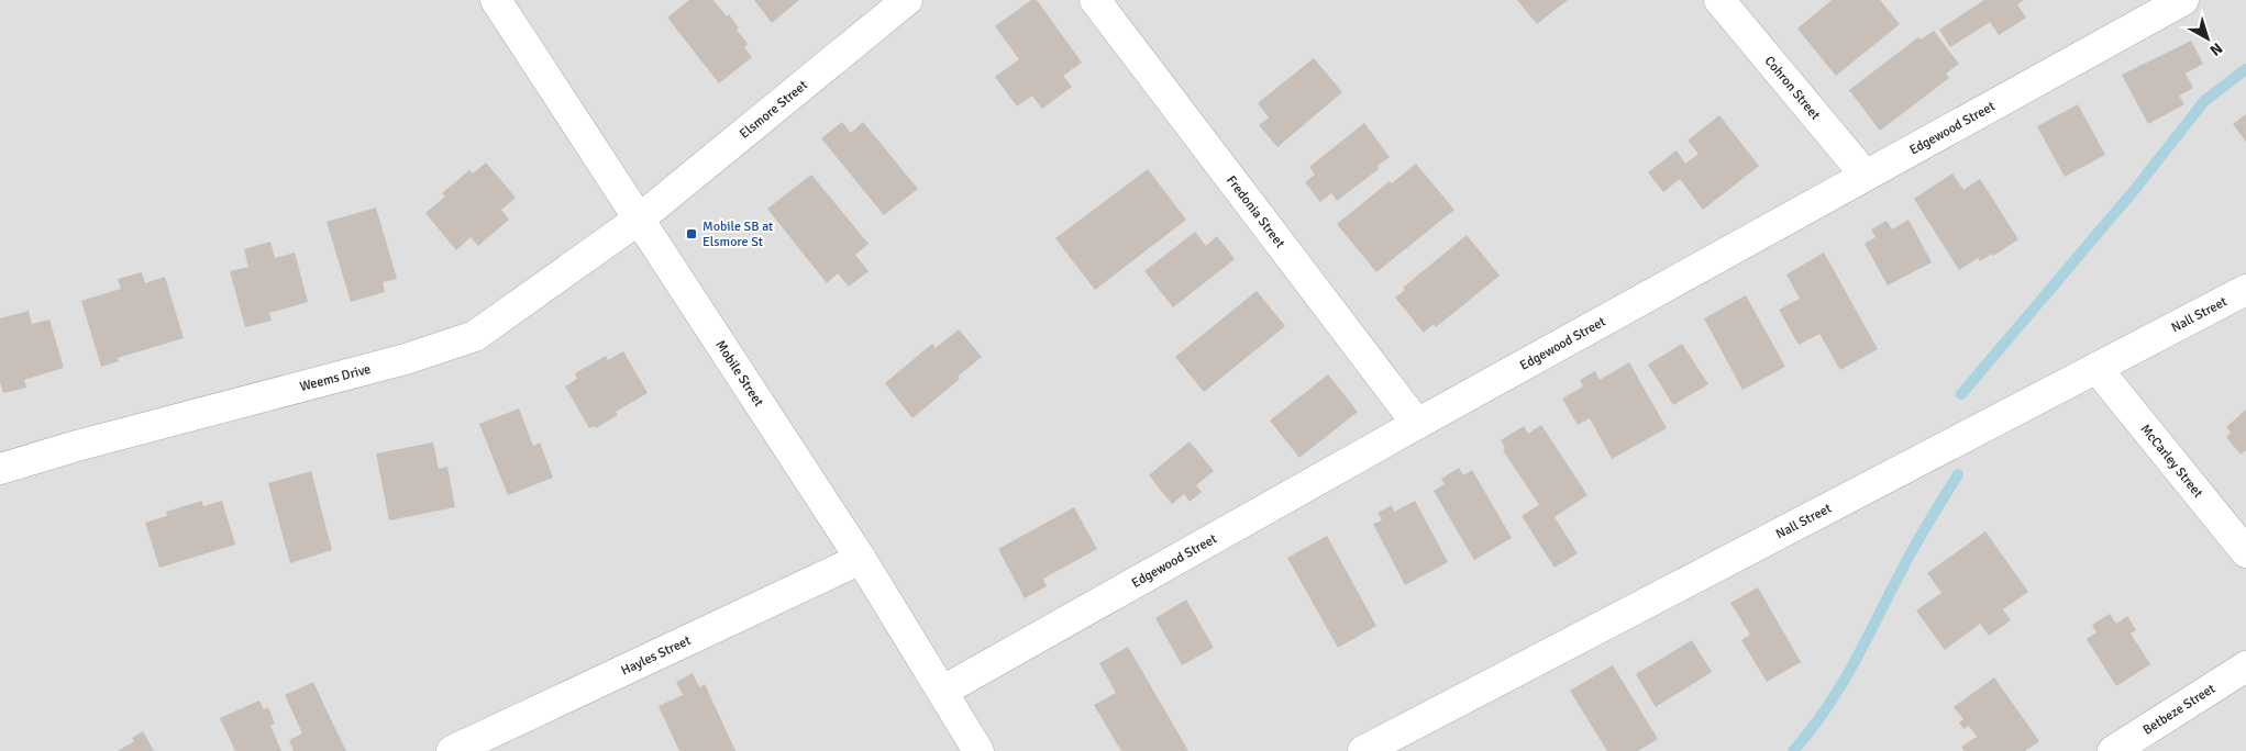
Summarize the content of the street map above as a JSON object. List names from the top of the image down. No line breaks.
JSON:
{"streets":{"street":["Cohron Street","Elsmore Street","Edgewood Street","Fredonia Street","Nall Street","Mobile Street","Weems Drive","McCarley Street","Hayles Street","Betbeze Street"]},"crossings":[["Cohron Street","Edgewood Street"],["Elsmore Street","Mobile Street"],["Elsmore Street","Weems Drive"],["Edgewood Street","Fredonia Street"],["Edgewood Street","Mobile Street"],["Nall Street","McCarley Street"],["Mobile Street","Weems Drive"],["Mobile Street","Hayles Street"]],"places":{"transit":["Mobile SB at Elsmore St"]},"north":"bottom right"}
